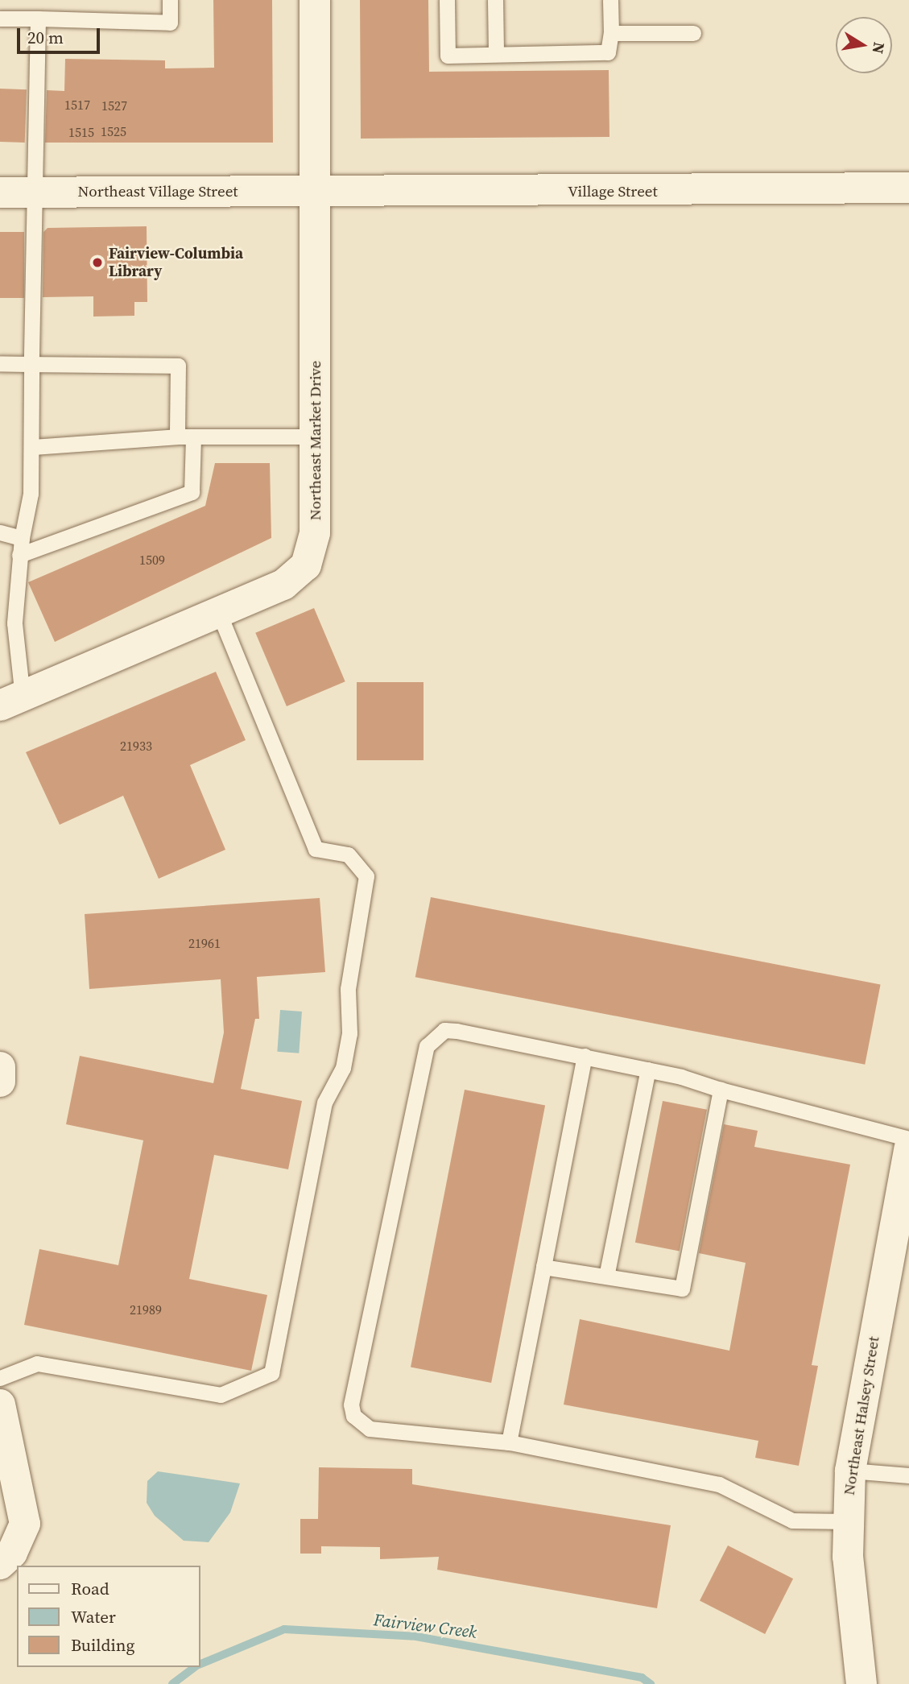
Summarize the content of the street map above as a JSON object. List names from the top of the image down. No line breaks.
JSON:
{"streets":{"street":["Northeast Village Street","Village Street","Northeast Market Drive","Northeast Halsey Street"]},"crossings":[["Northeast Village Street","Village Street"],["Northeast Village Street","Northeast Market Drive"],["Village Street","Northeast Market Drive"]],"water":["Fairview Creek"],"places":["Fairview-Columbia Library"],"house_numbers":["1517","1527","1525","1515","1509","21933","21961","21989"],"legend":["Road","Water","Building"],"scale_bar":"20 m","north":"right"}
